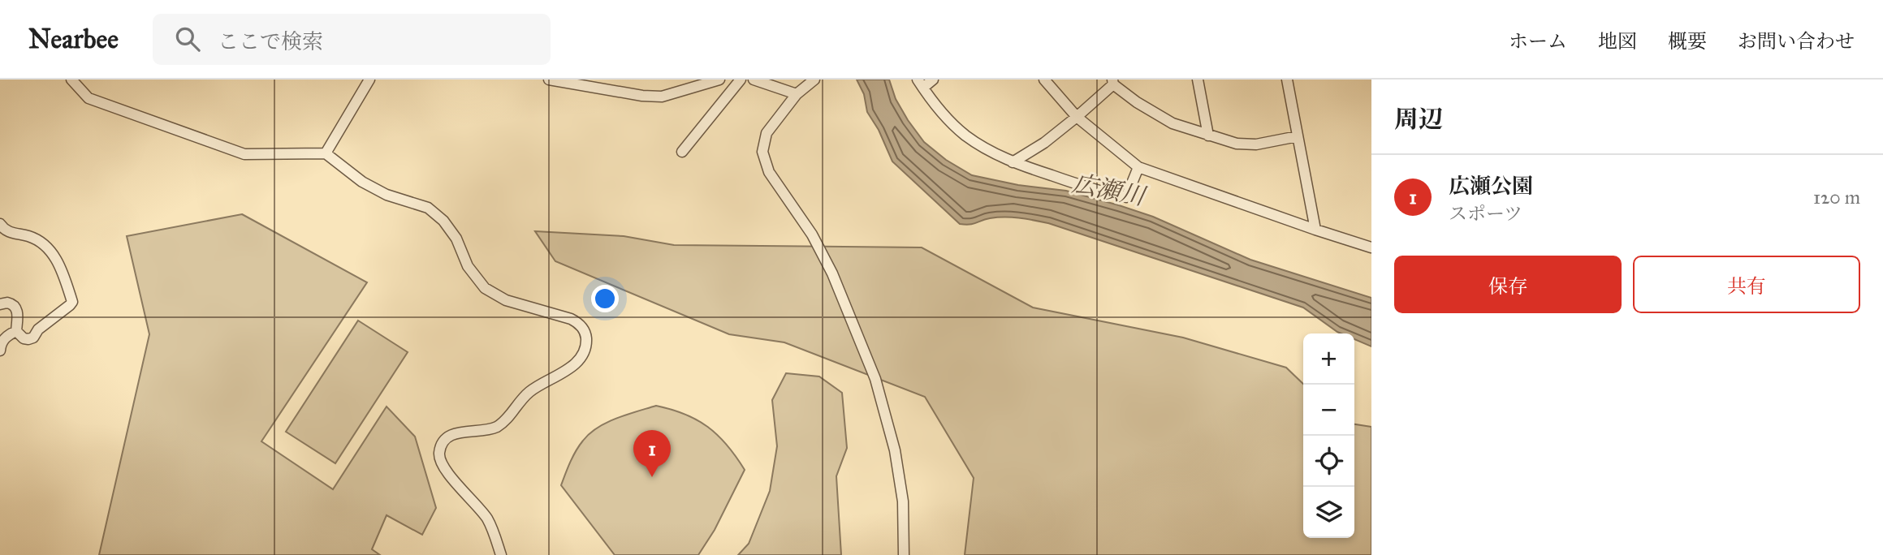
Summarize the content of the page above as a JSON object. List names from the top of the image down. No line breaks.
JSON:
{"water":["広瀬川"],"page":{"header":"Nearbee","search":"ここで検索","nav":["ホーム","地図","概要","お問い合わせ"],"heading":"周辺","list":[{"mark":"1","name":"広瀬公園","note":"スポーツ","value":"120 m"}],"buttons":["保存","共有"],"map_buttons":["+","−"],"pins":"1"}}
